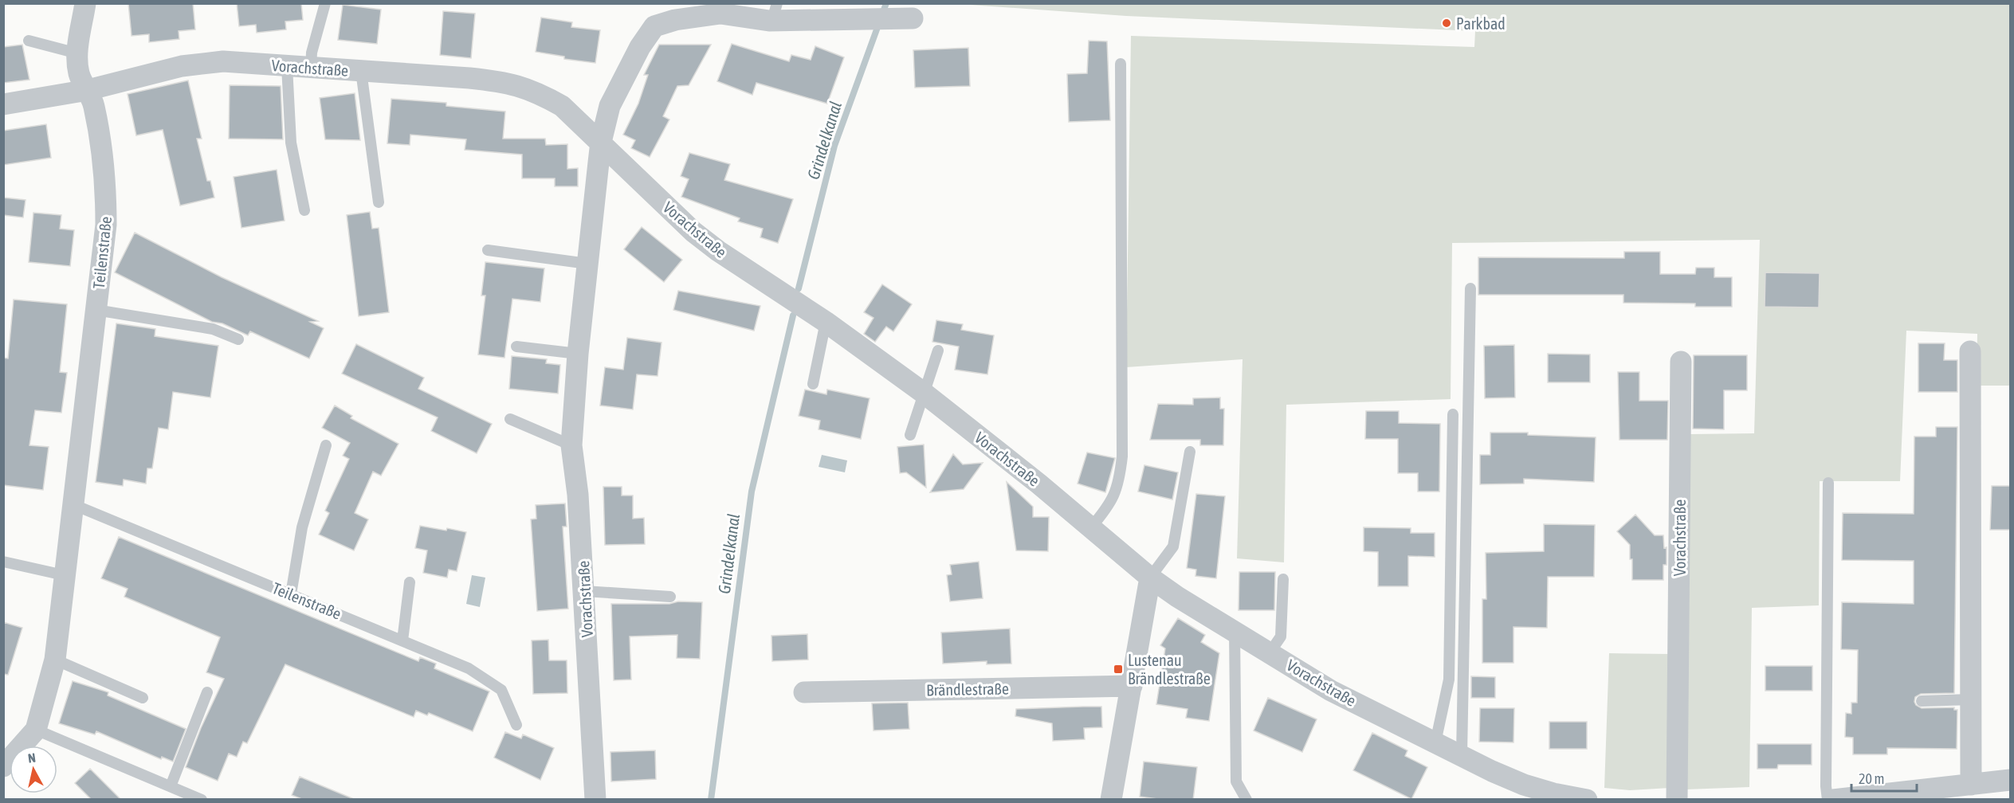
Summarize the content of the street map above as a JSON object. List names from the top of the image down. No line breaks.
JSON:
{"streets":{"street":["Vorachstraße","Teilenstraße","Brändlestraße"]},"crossings":[["Vorachstraße","Teilenstraße"]],"water":["Grindelkanal"],"places":{"other":["Parkbad"],"transit":["Lustenau Brändlestraße"]},"scale_bar":"20 m","north":"top"}
